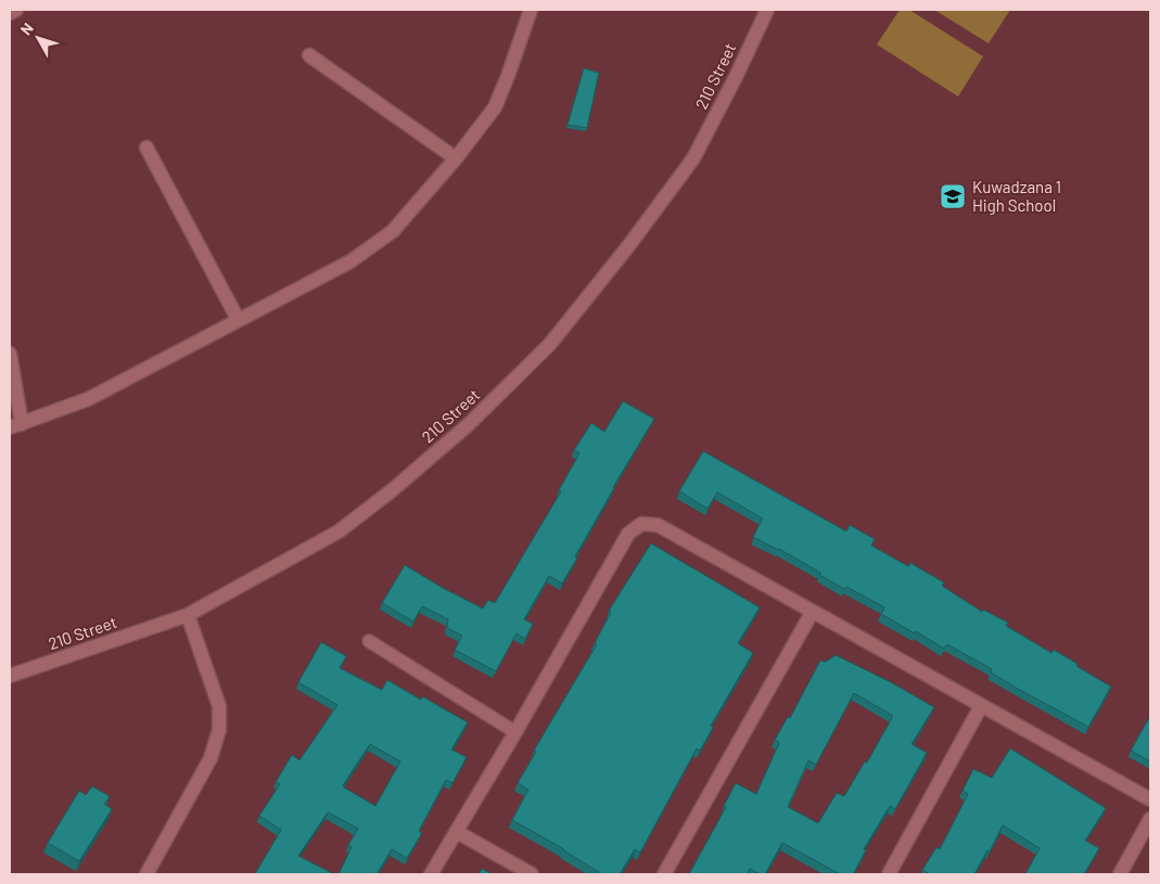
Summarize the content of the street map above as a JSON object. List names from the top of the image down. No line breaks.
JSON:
{"streets":{"street":["210 Street"]},"places":{"school or university":["Kuwadzana 1 High School"]},"north":"top left"}
